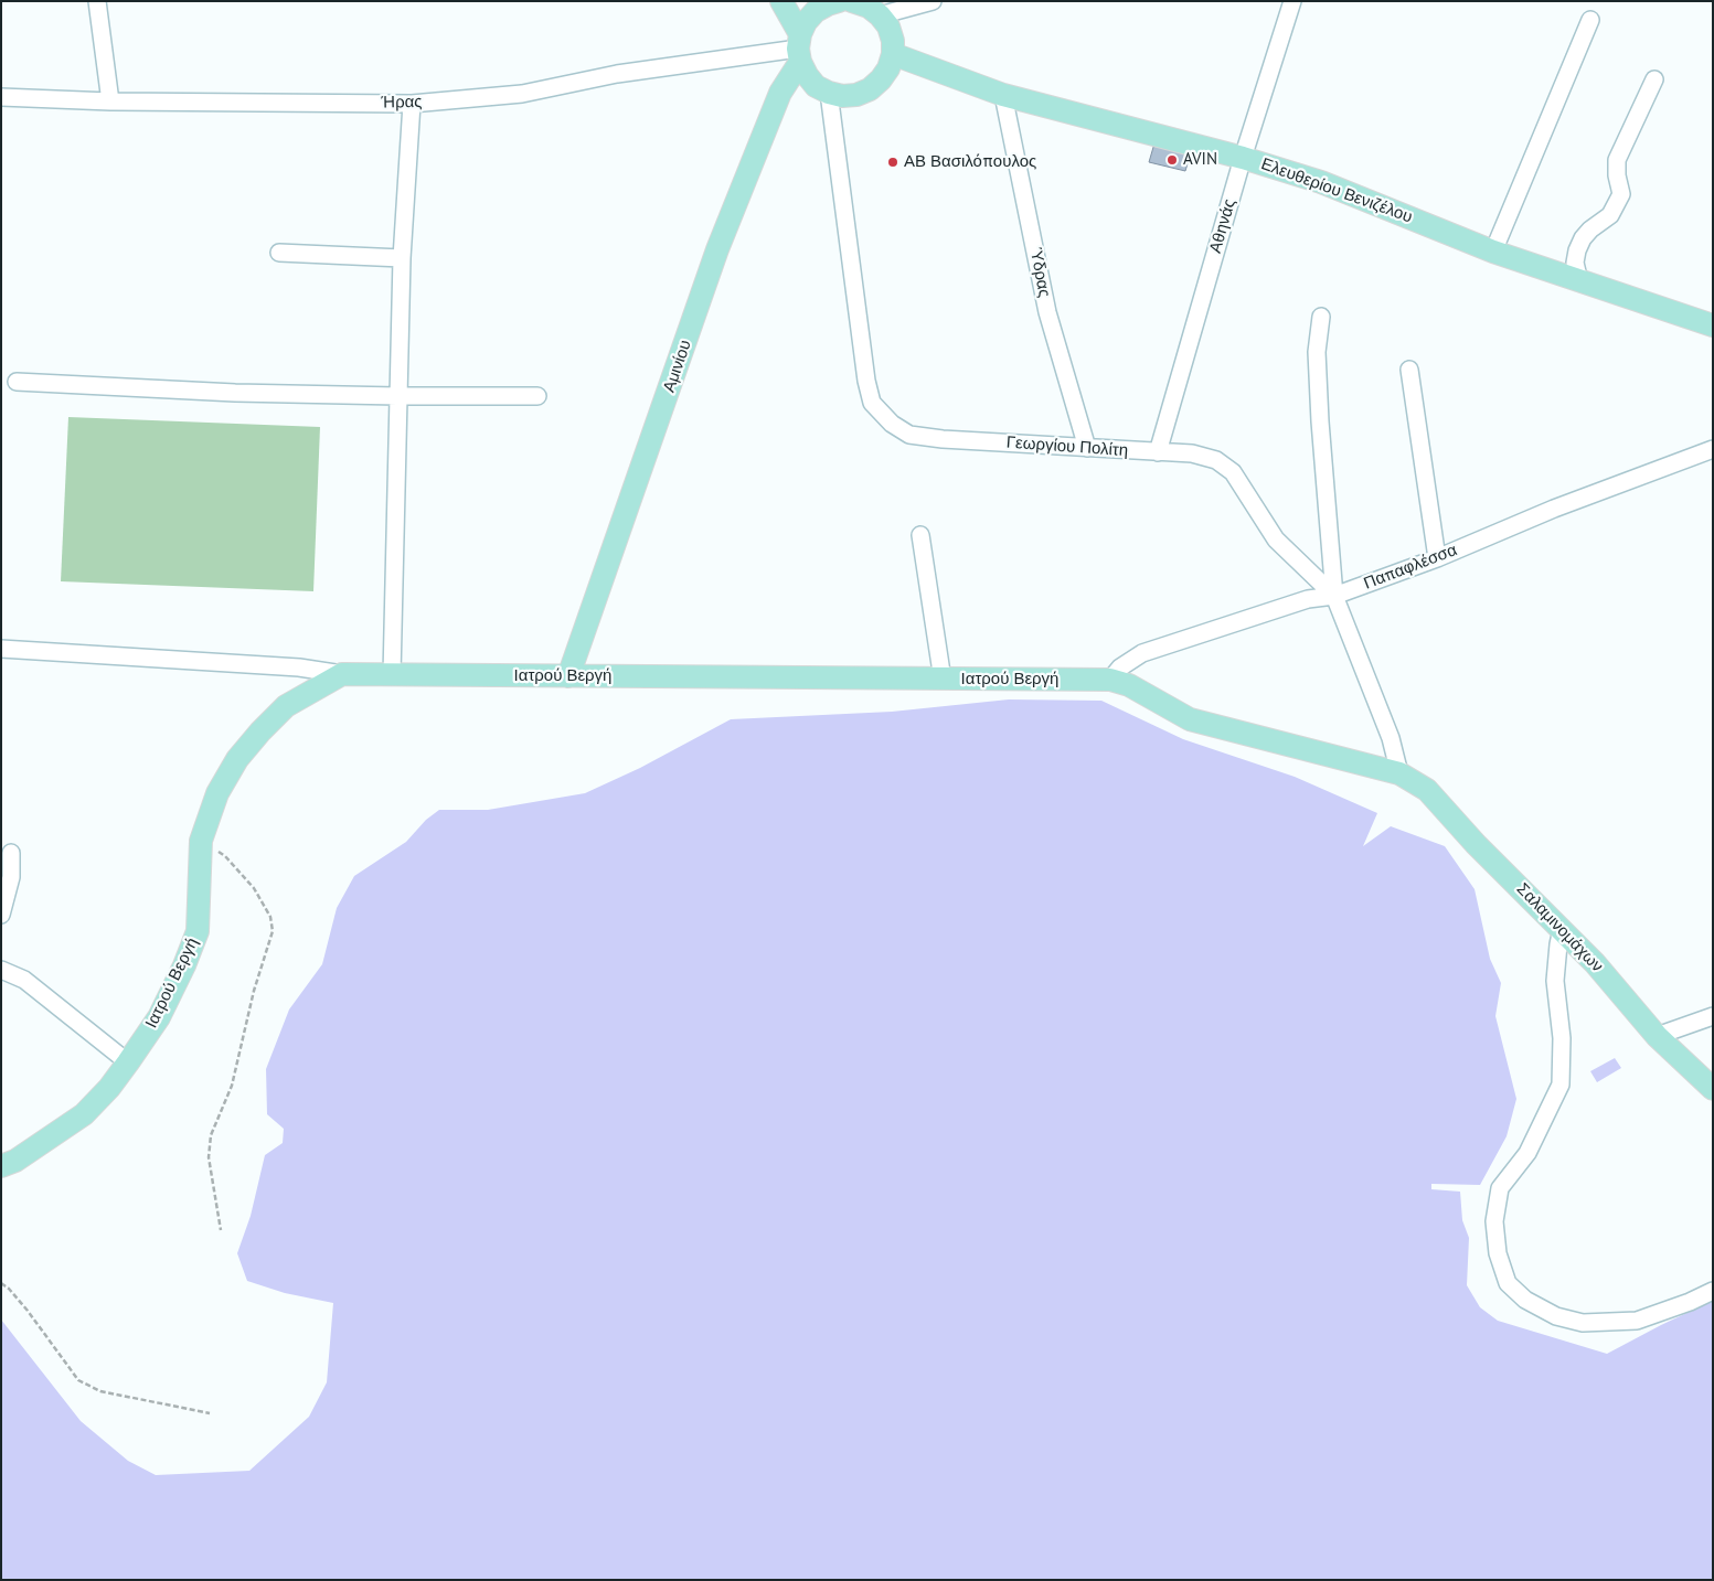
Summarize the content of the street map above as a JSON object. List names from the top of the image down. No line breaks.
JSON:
{"streets":{"main road":["Ελευθερίου Βενιζέλου","Αμινίου","Ιατρού Βεργή","Σαλαμινομάχων"],"street":["Ήρας","Αθηνάς","Ύδρας","Γεωργίου Πολίτη","Παπαφλέσσα"]},"crossings":[["Ήρας","Αμινίου"],["Ελευθερίου Βενιζέλου","Αθηνάς"],["Ελευθερίου Βενιζέλου","Ύδρας"],["Αθηνάς","Γεωργίου Πολίτη"],["Ύδρας","Γεωργίου Πολίτη"],["Αμινίου","Ιατρού Βεργή"],["Γεωργίου Πολίτη","Παπαφλέσσα"],["Γεωργίου Πολίτη","Ιατρού Βεργή"],["Γεωργίου Πολίτη","Σαλαμινομάχων"],["Παπαφλέσσα","Ιατρού Βεργή"],["Ιατρού Βεργή","Σαλαμινομάχων"]],"places":["AVIN","ΑΒ Βασιλόπουλος"]}
